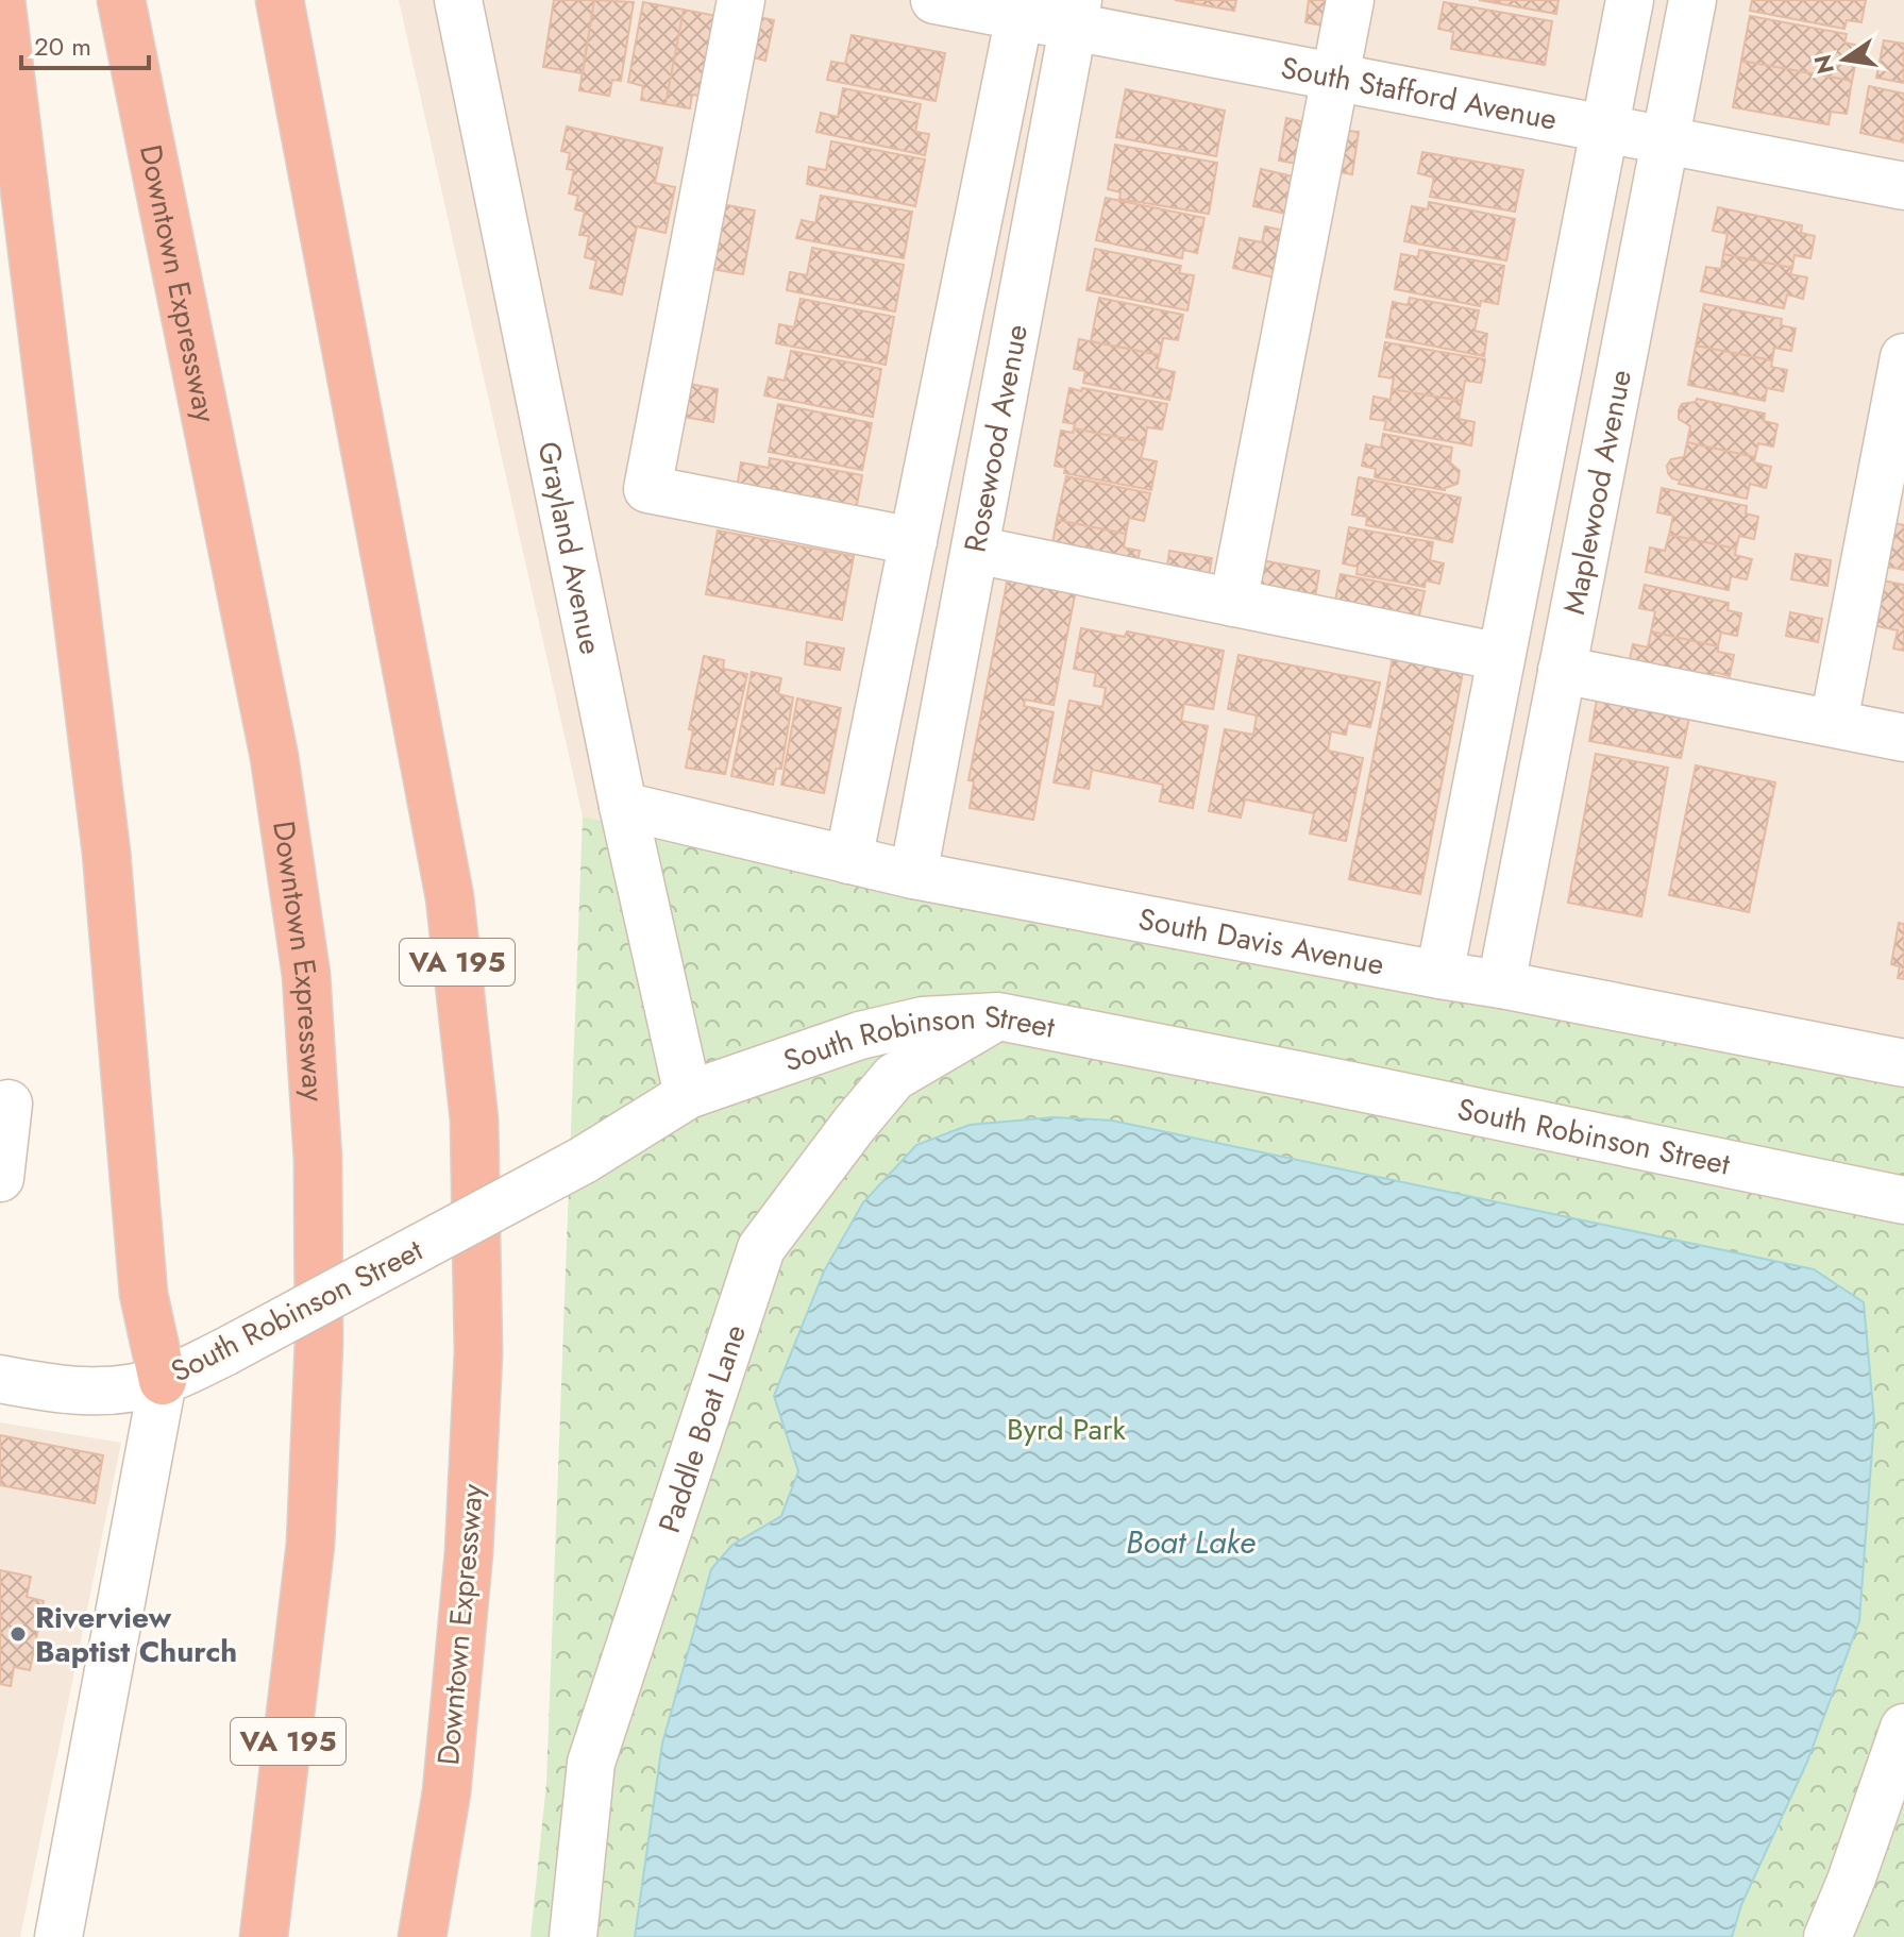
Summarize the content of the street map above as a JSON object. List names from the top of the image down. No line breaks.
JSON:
{"streets":{"highway":["Downtown Expressway","VA 195"],"street":["South Stafford Avenue","Rosewood Avenue","Maplewood Avenue","Grayland Avenue","South Davis Avenue","South Robinson Street","Paddle Boat Lane"]},"crossings":[["South Stafford Avenue","Rosewood Avenue"],["South Stafford Avenue","Maplewood Avenue"],["Rosewood Avenue","South Davis Avenue"],["Maplewood Avenue","South Davis Avenue"],["Grayland Avenue","South Davis Avenue"],["Grayland Avenue","South Robinson Street"],["South Robinson Street","Paddle Boat Lane"]],"water":["Boat Lake"],"parks":["Byrd Park"],"places":["Riverview Baptist Church"],"scale_bar":"20 m","north":"left"}
